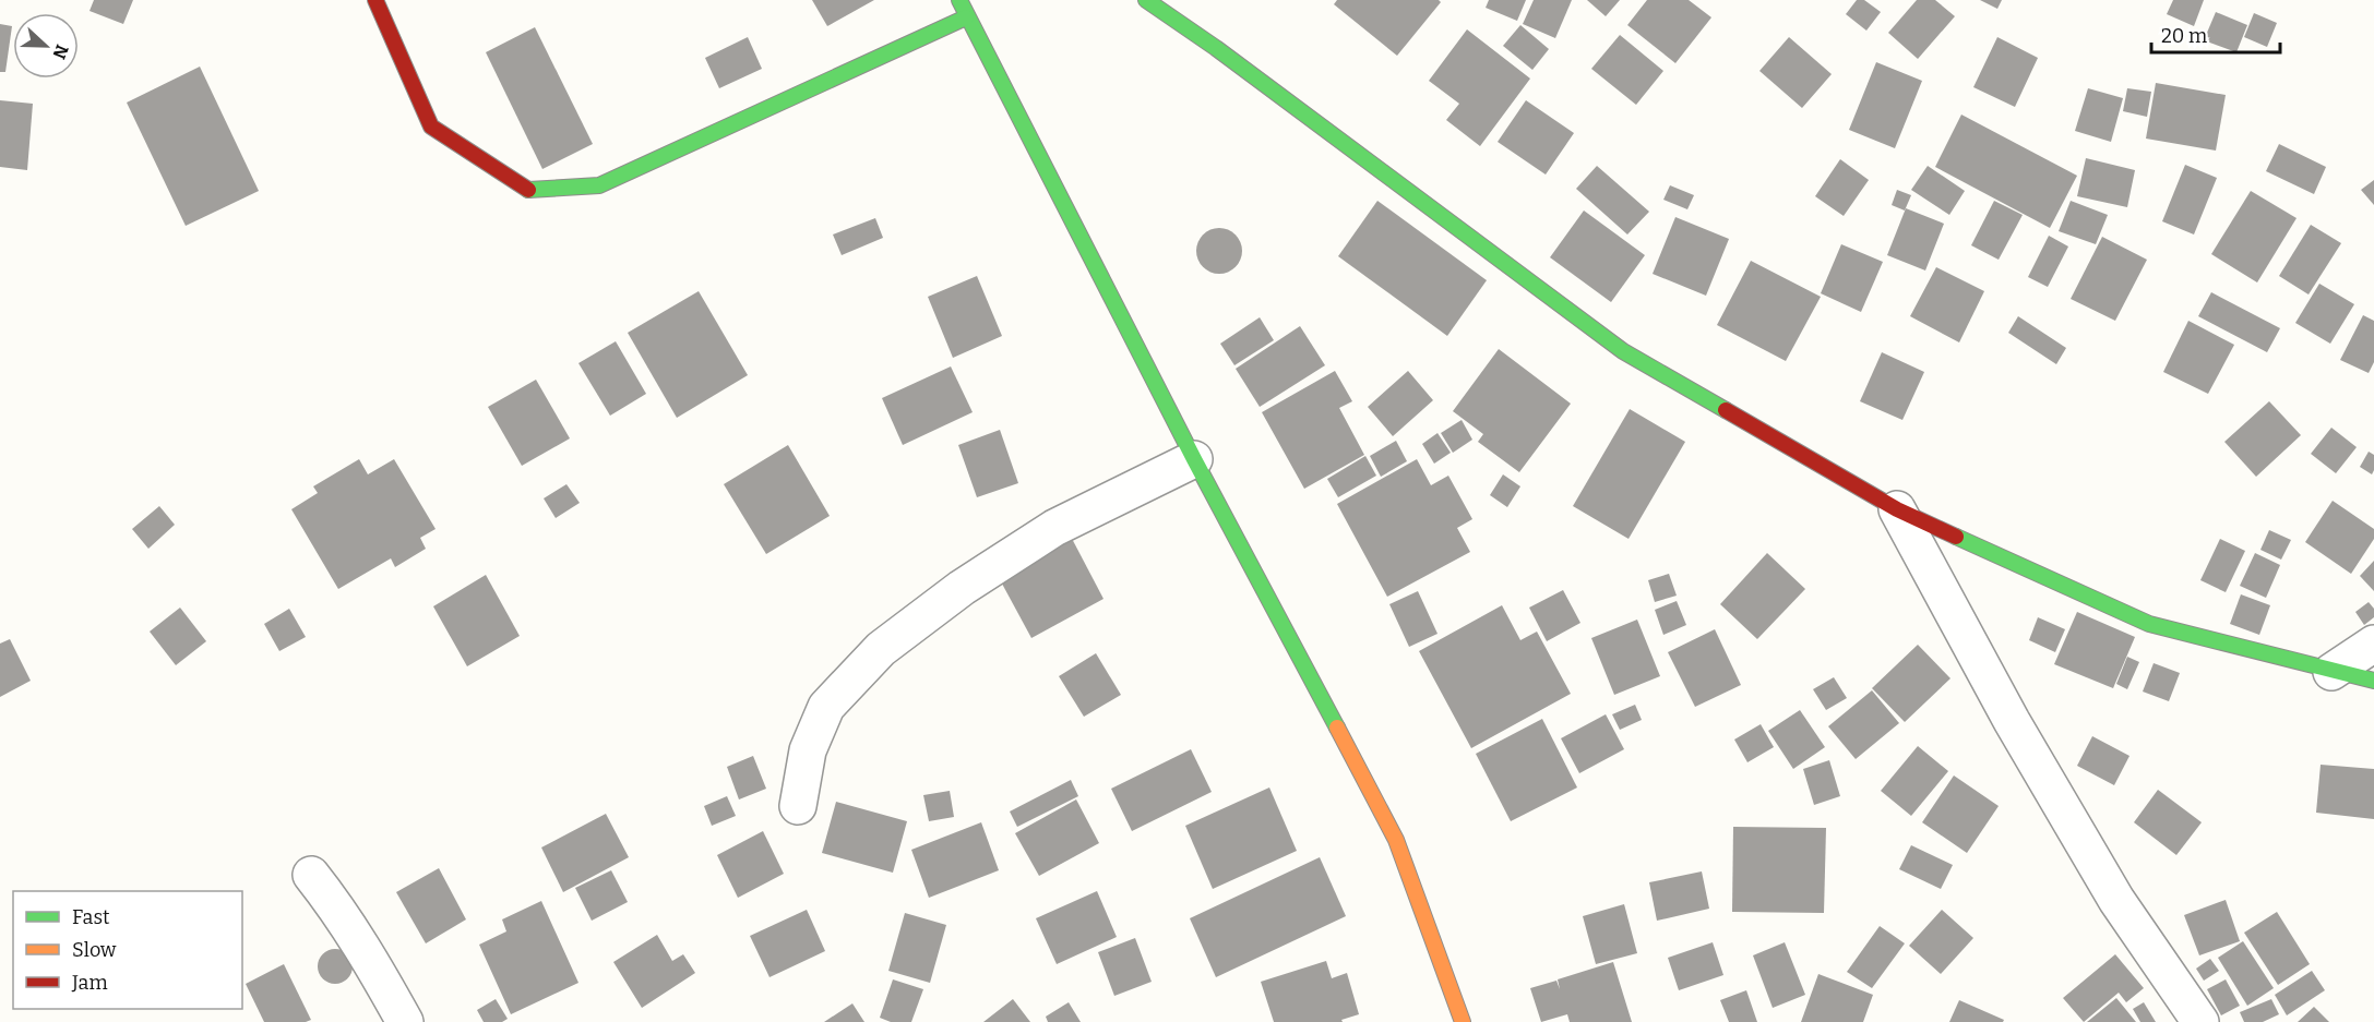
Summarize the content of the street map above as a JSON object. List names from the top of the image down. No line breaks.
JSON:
{"legend":["Fast","Slow","Jam"],"scale_bar":"20 m","north":"right"}
